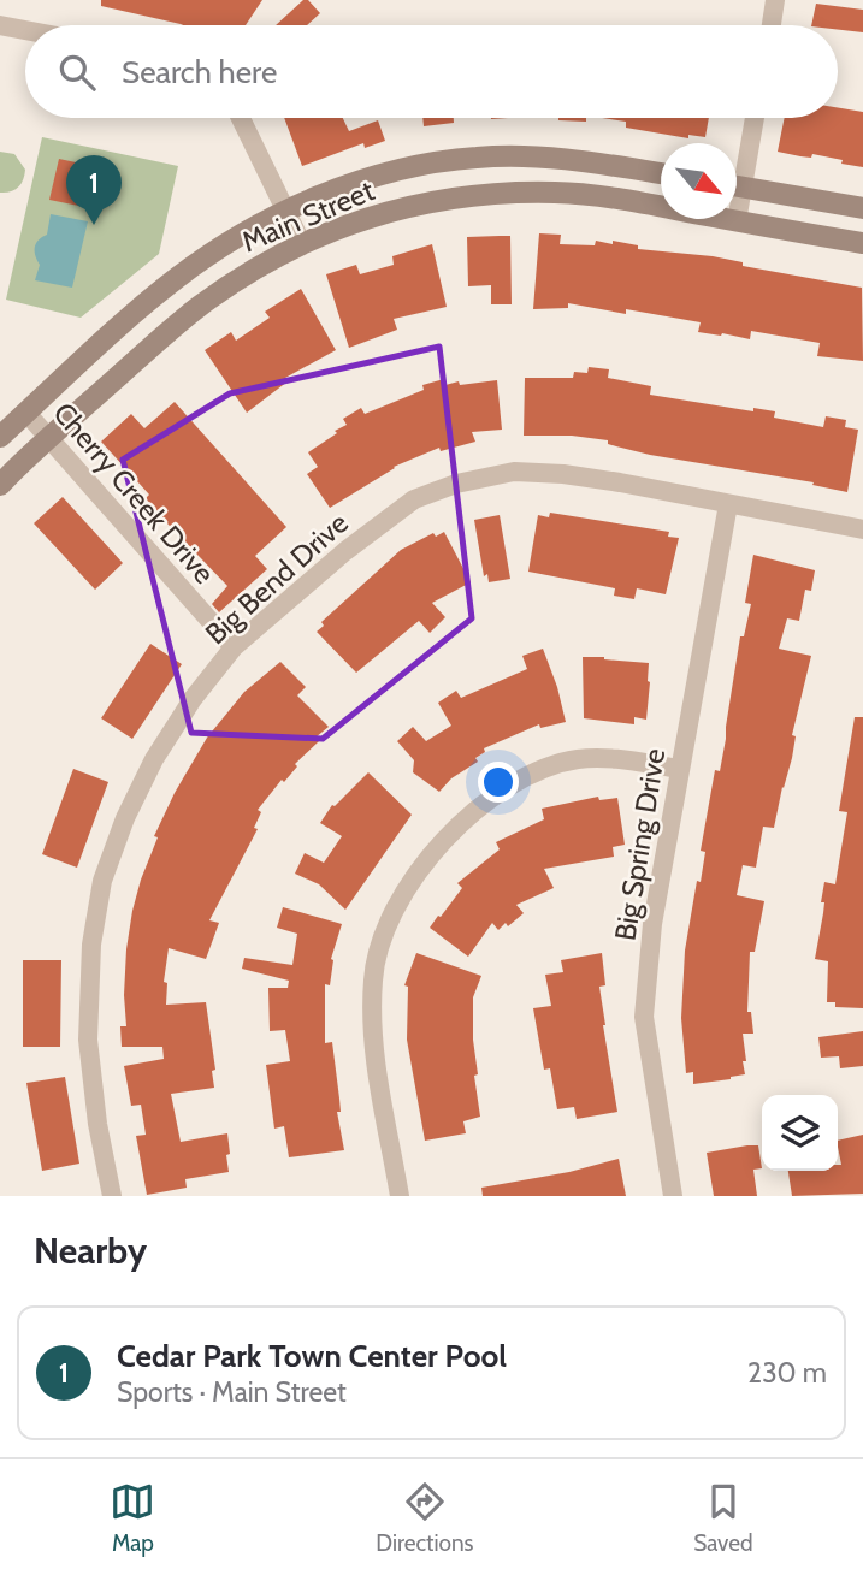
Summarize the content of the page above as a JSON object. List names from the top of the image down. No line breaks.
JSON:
{"streets":{"street":["Main Street","Cherry Creek Drive","Big Bend Drive","Big Spring Drive"]},"crossings":[["Main Street","Cherry Creek Drive"],["Cherry Creek Drive","Big Bend Drive"],["Big Bend Drive","Big Spring Drive"]],"north":"bottom right","page":{"search":"Search here","pins":"1","heading":"Nearby","list":[{"mark":"1","name":"Cedar Park Town Center Pool","note":"Sports · Main Street","value":"230 m"}],"nav":["Map","Directions","Saved"]}}
